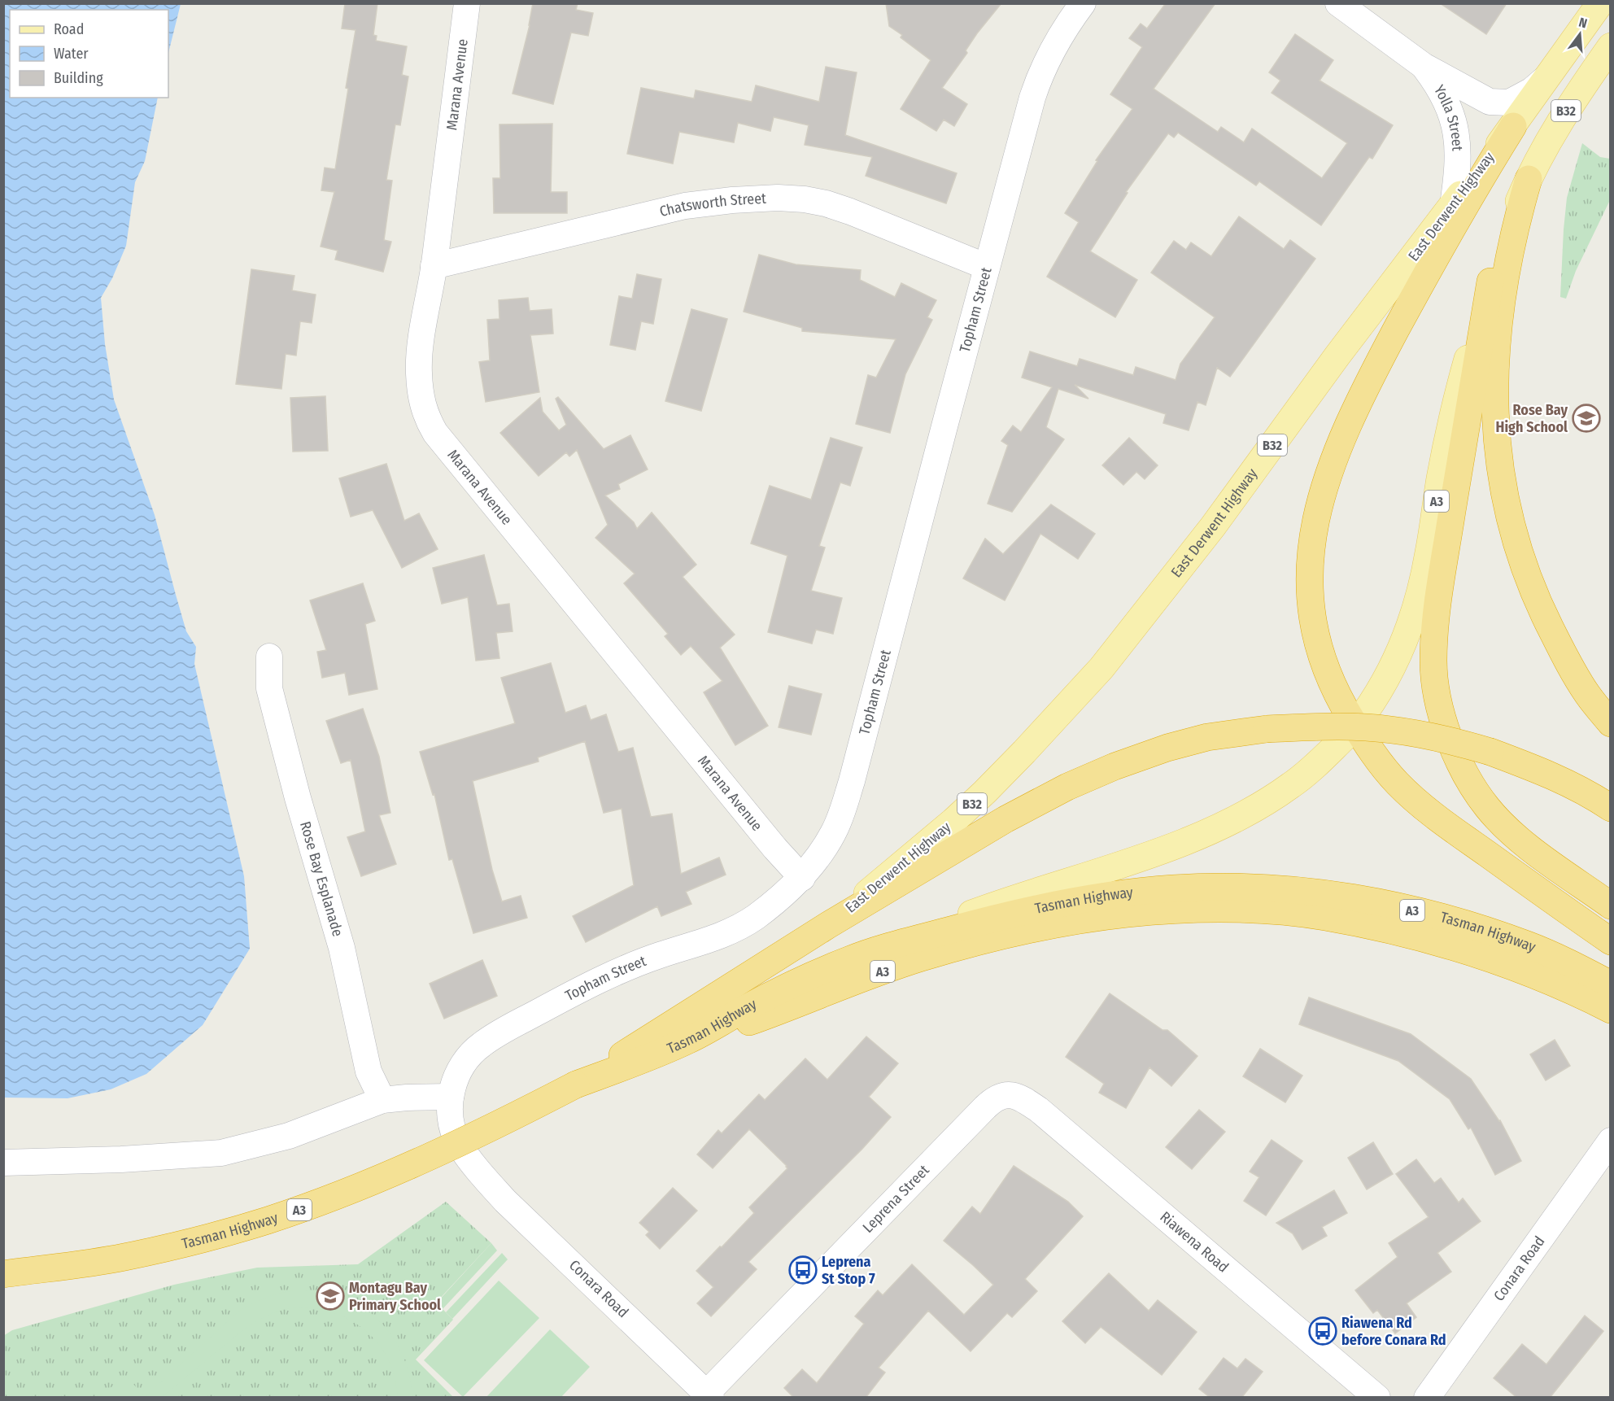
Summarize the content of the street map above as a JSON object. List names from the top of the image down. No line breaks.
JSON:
{"streets":{"highway":["B32","A3","Tasman Highway"],"main road":["East Derwent Highway"],"street":["Marana Avenue","Yolla Street","Chatsworth Street","Topham Street","Rose Bay Esplanade","Leprena Street","Riawena Road","Conara Road"]},"crossings":[["Marana Avenue","Chatsworth Street"],["Marana Avenue","Topham Street"],["B32","East Derwent Highway"],["B32","A3"],["Yolla Street","East Derwent Highway"],["Chatsworth Street","Topham Street"],["East Derwent Highway","Tasman Highway"],["Topham Street","Conara Road"],["A3","Tasman Highway"],["Leprena Street","Riawena Road"],["Leprena Street","Conara Road"]],"places":{"school or university":["Rose Bay High School","Montagu Bay Primary School"],"bus stop":["Leprena St Stop 7","Riawena Rd before Conara Rd"]},"legend":["Road","Water","Building"],"north":"top"}
